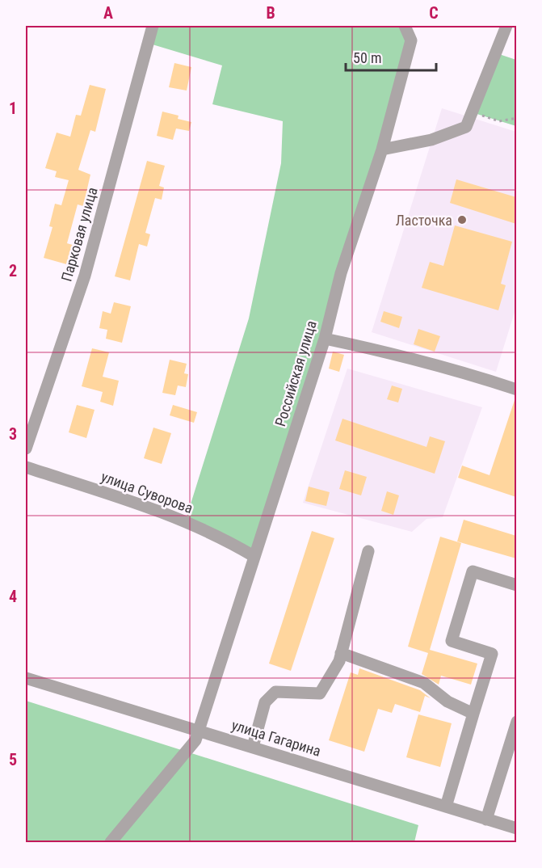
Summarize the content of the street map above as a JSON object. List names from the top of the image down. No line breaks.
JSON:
{"streets":{"street":["Парковая улица","Российская улица","улица Суворова","улица Гагарина"]},"crossings":[["Российская улица","улица Суворова"],["Российская улица","улица Гагарина"]],"places":["Ласточка"],"scale_bar":"50 m","grid":{"columns":["A","B","C"],"rows":["1","2","3","4","5"]}}
